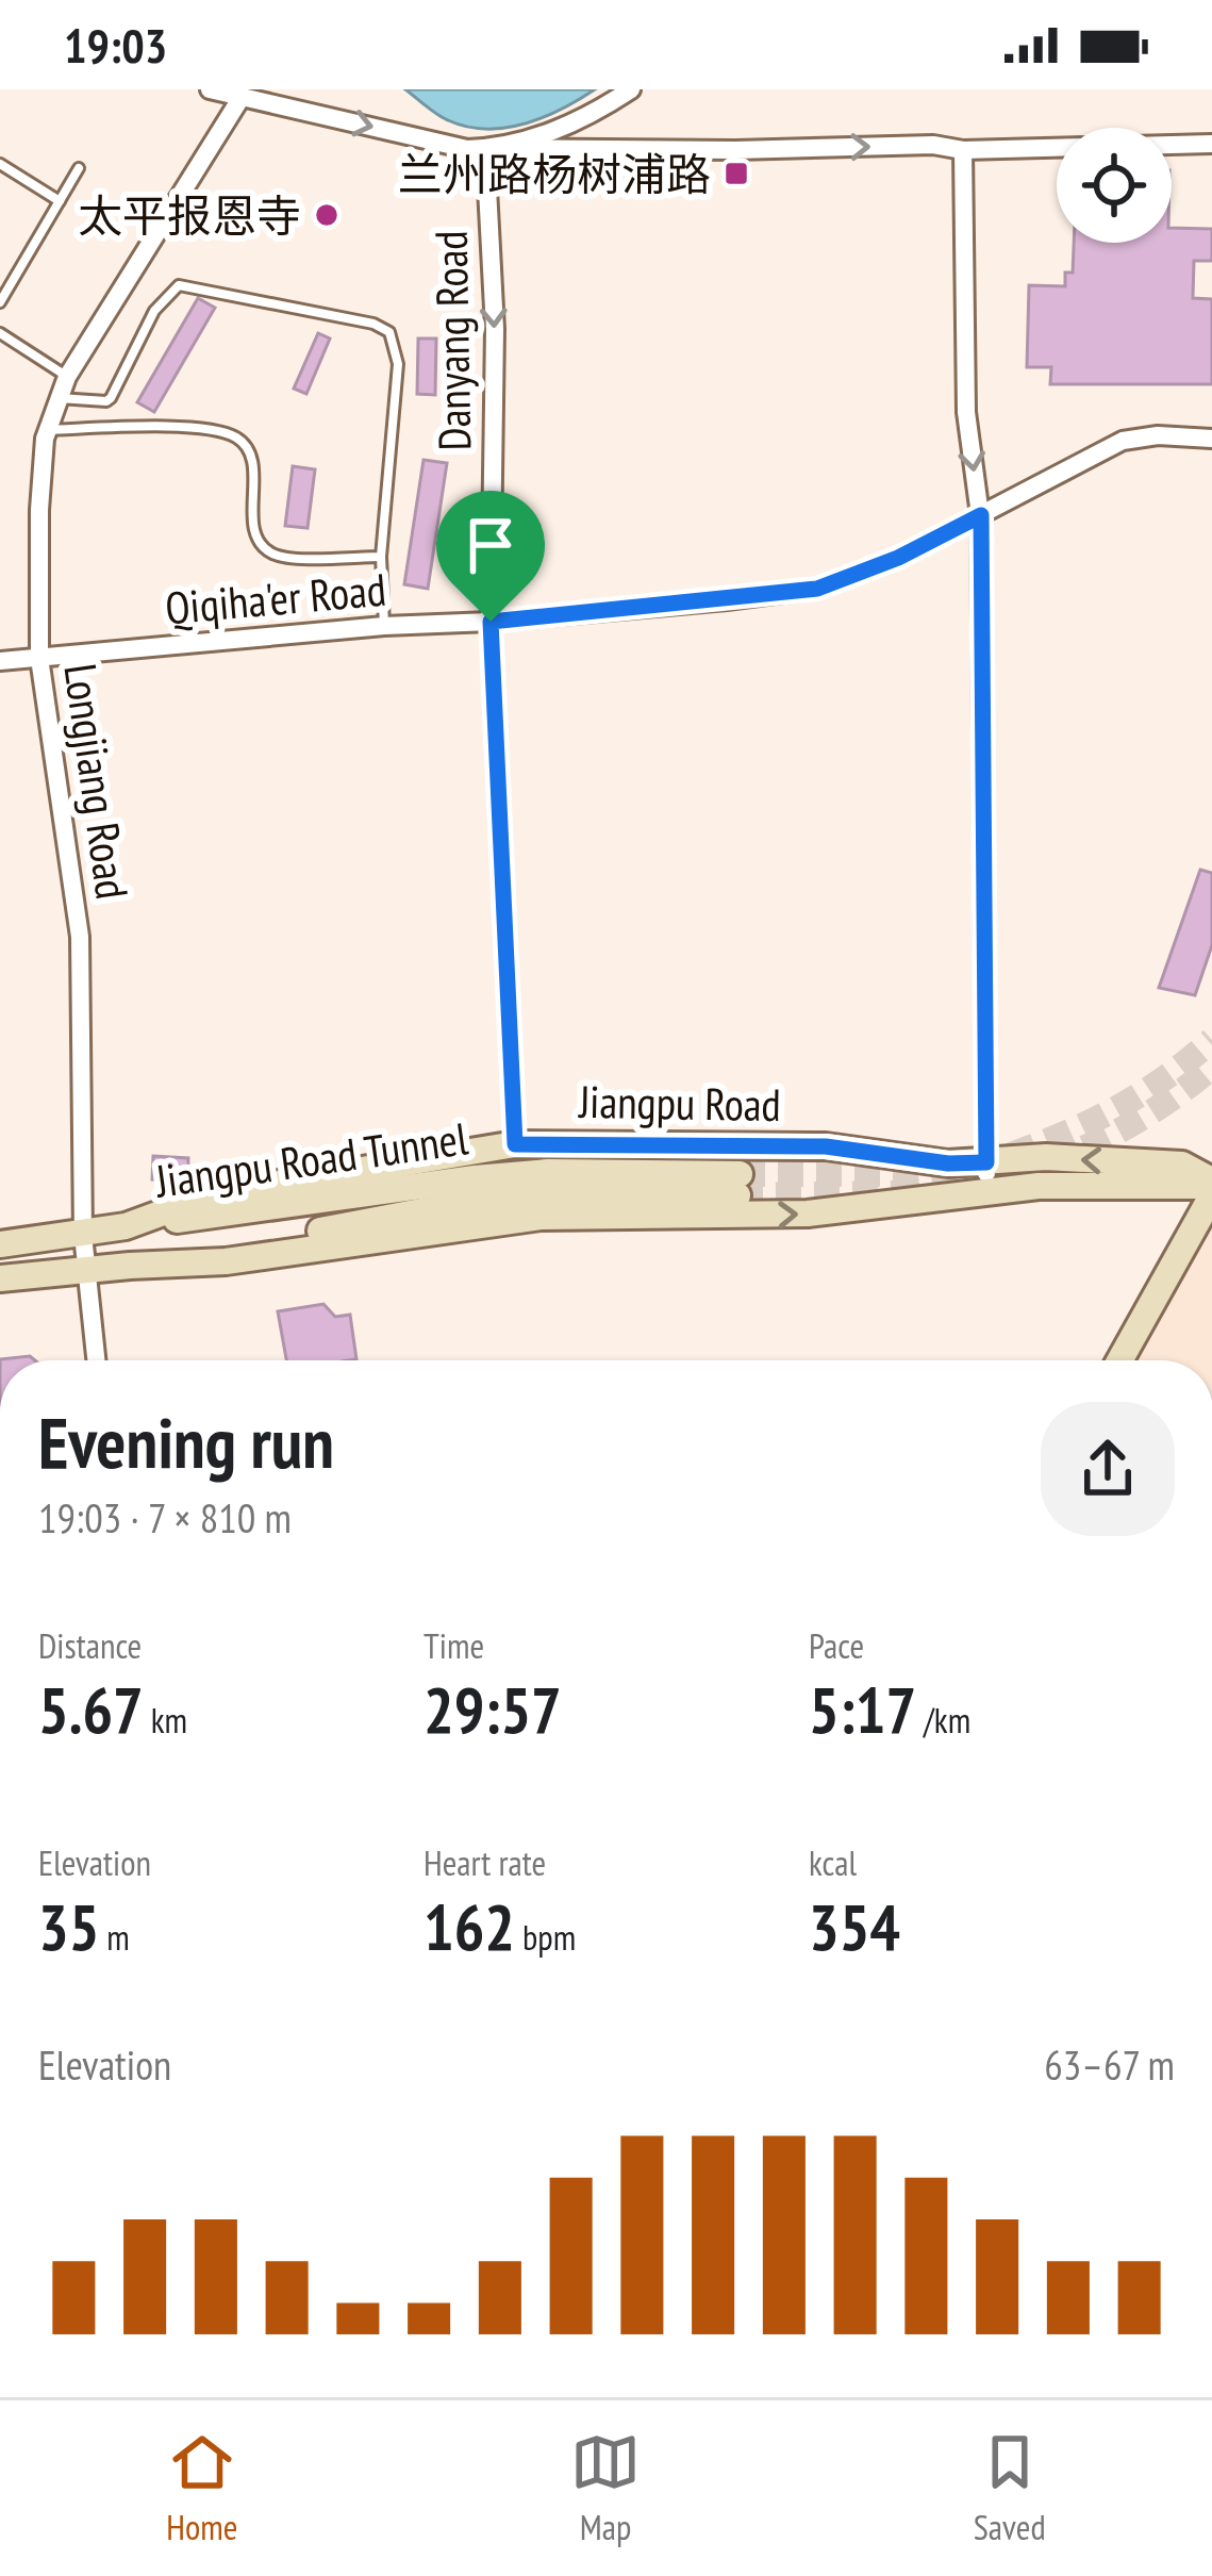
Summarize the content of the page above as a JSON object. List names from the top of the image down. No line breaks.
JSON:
{"streets":{"main road":["Jiangpu Road","Jiangpu Road Tunnel"],"street":["Danyang Road","Qiqiha'er Road","Longjiang Road"]},"crossings":[["Danyang Road","Qiqiha'er Road"],["Danyang Road","Jiangpu Road"],["Qiqiha'er Road","Longjiang Road"],["Longjiang Road","Jiangpu Road"],["Jiangpu Road","Jiangpu Road Tunnel"]],"one_way":["Danyang Road"],"places":{"transit":["兰州路杨树浦路"],"other":["太平报恩寺"]},"page":{"status":"19:03","heading":["Evening run","19:03 · 7 × 810 m"],"stats":[["Distance","5.67 km"],["Time","29:57"],["Pace","5:17 /km"],["Elevation","35 m"],["Heart rate","162 bpm"],["kcal","354"]],"chart":["Elevation","63–67 m"],"tabs":["Home","Map","Saved"]}}
